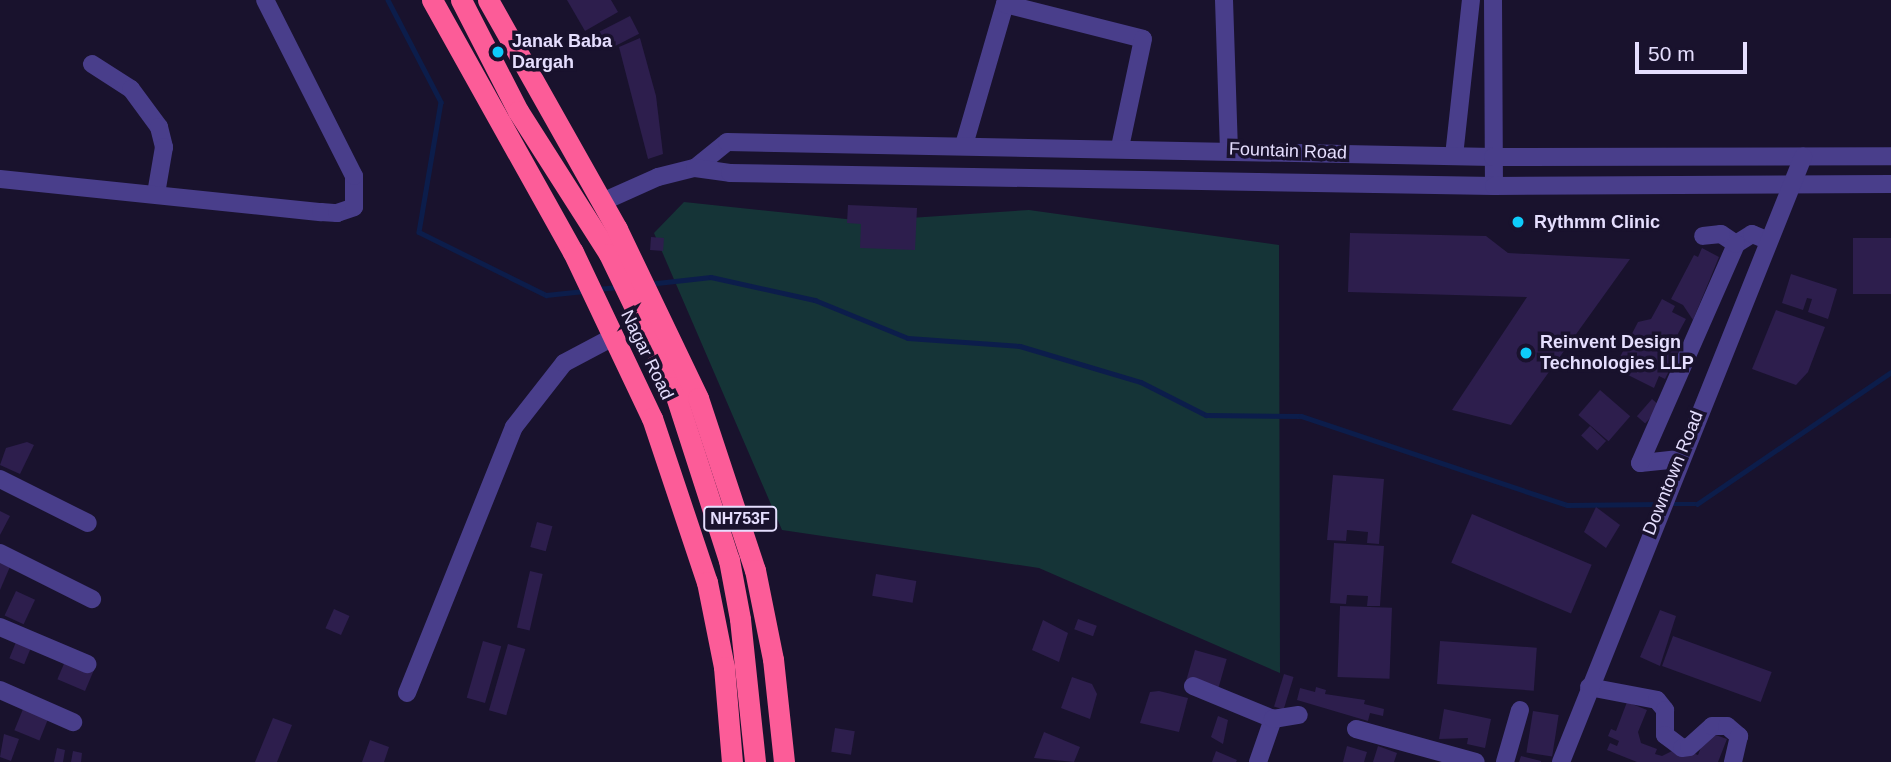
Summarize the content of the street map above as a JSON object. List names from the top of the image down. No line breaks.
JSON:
{"streets":{"highway":["Nagar Road","NH753F"],"street":["Fountain Road","Downtown Road"]},"crossings":[["Fountain Road","Nagar Road"],["Fountain Road","Downtown Road"]],"places":["Janak Baba Dargah","Rythmm Clinic","Reinvent Design Technologies LLP"],"scale_bar":"50 m"}
